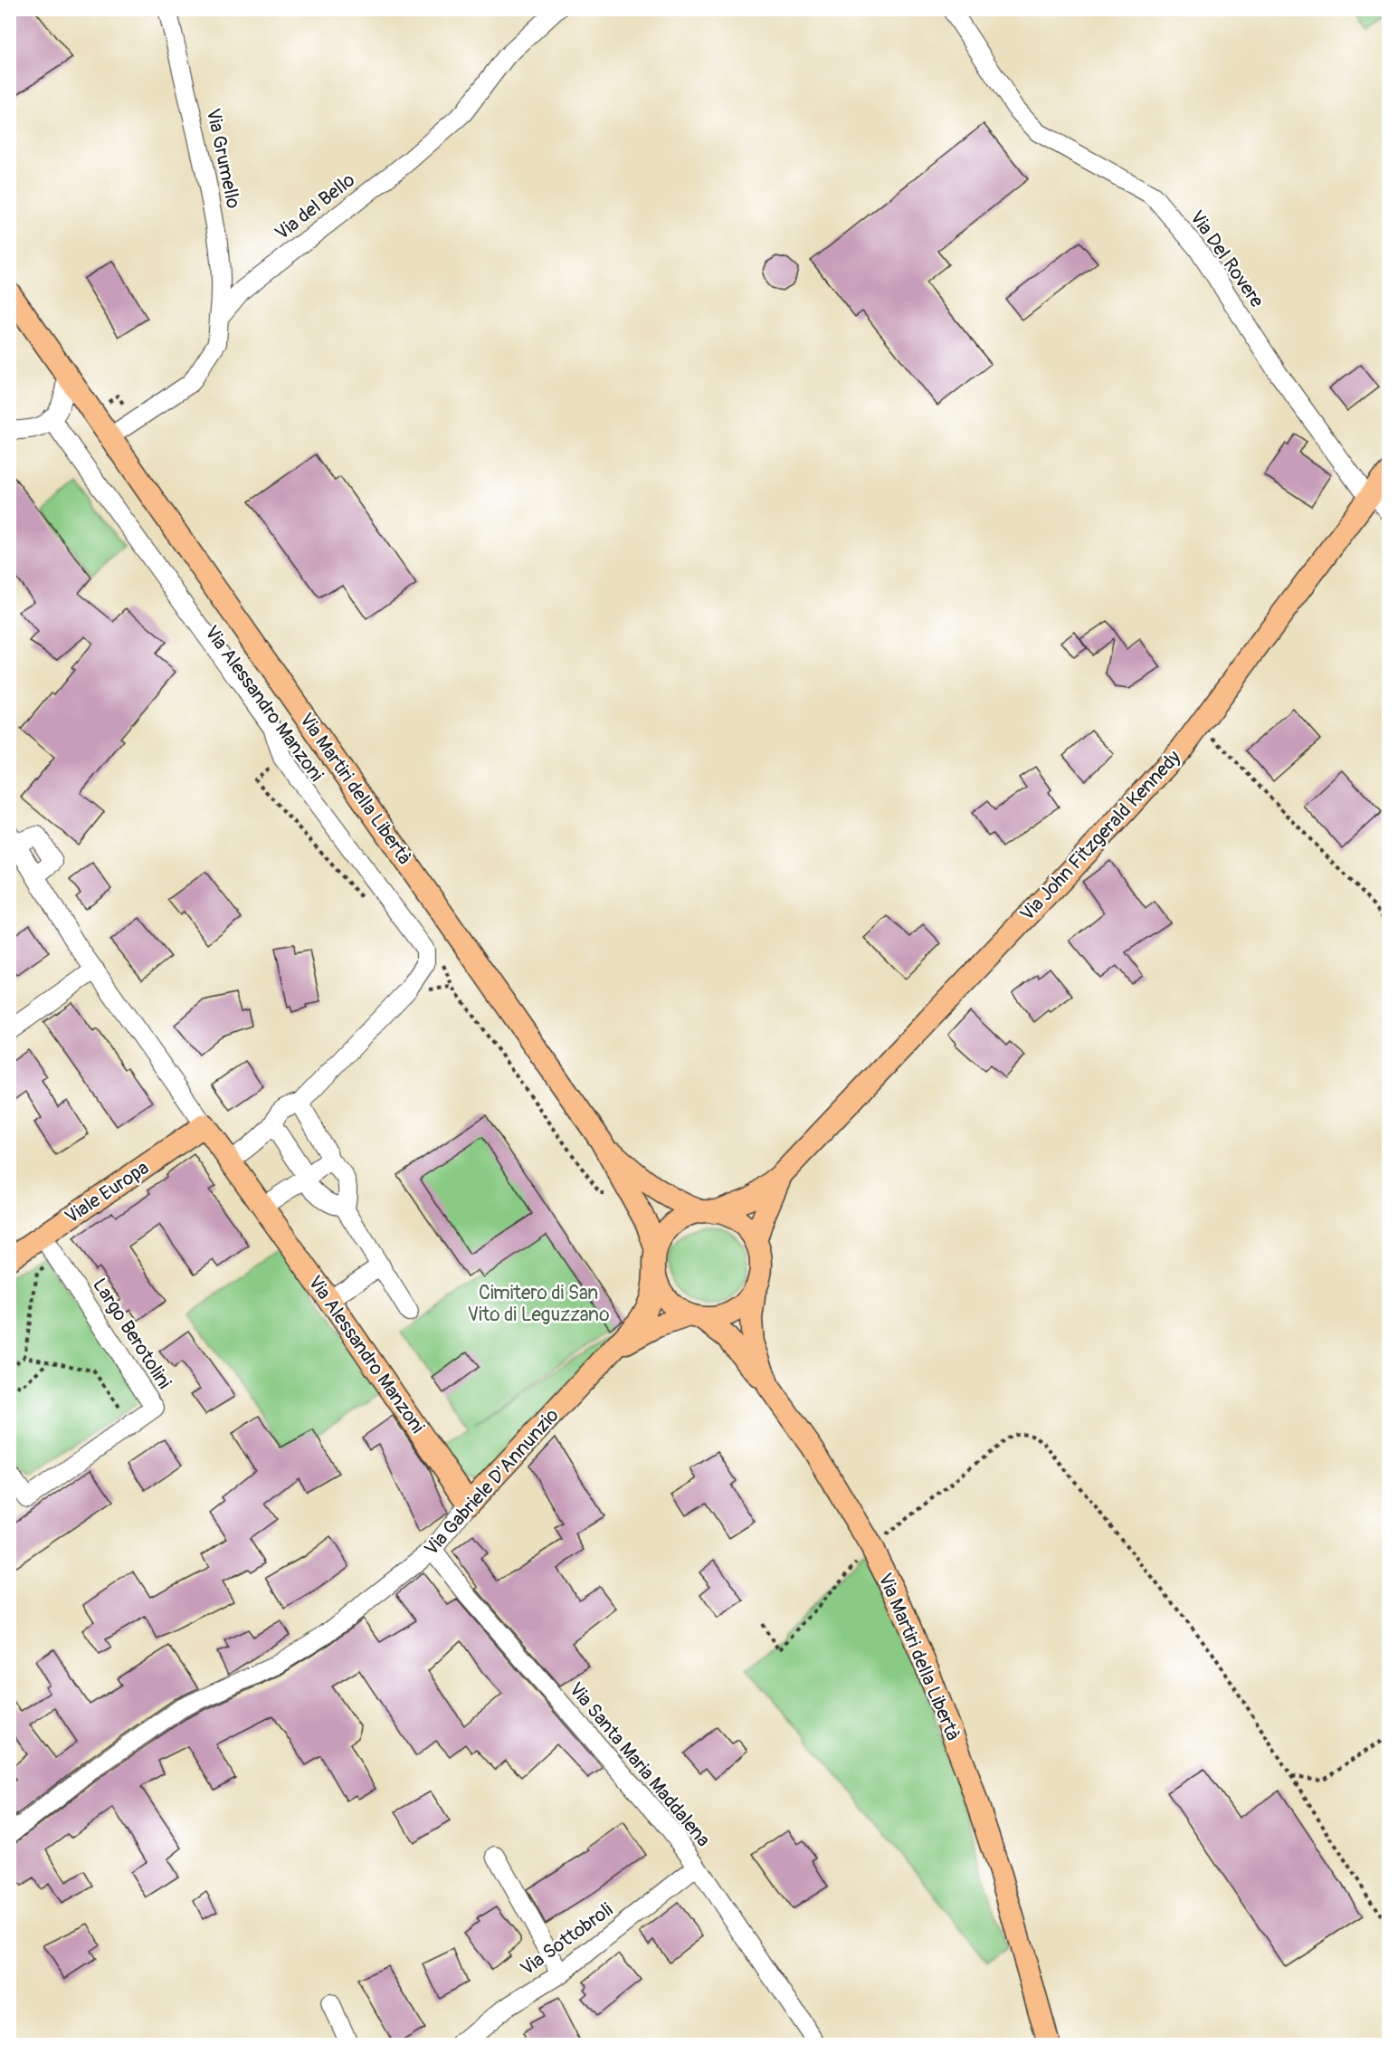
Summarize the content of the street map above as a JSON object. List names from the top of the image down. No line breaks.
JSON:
{"streets":{"main road":["Via Alessandro Manzoni","Via Martiri della Libertà","Via John Fitzgerald Kennedy","Viale Europa","Via Gabriele D'Annunzio"],"street":["Via Grumello","Via del Bello","Via Del Rovere","Largo Berotolini","Via Santa Maria Maddalena","Via Sottobroli"]},"crossings":[["Via Grumello","Via del Bello"],["Via Del Rovere","Via John Fitzgerald Kennedy"],["Via Alessandro Manzoni","Viale Europa"],["Via Alessandro Manzoni","Via Gabriele D'Annunzio"],["Via Martiri della Libertà","Via John Fitzgerald Kennedy"],["Via Martiri della Libertà","Via Gabriele D'Annunzio"],["Via John Fitzgerald Kennedy","Via Gabriele D'Annunzio"],["Viale Europa","Largo Berotolini"],["Via Gabriele D'Annunzio","Via Santa Maria Maddalena"],["Via Santa Maria Maddalena","Via Sottobroli"]],"parks":["Cimitero di San Vito di Leguzzano"]}
